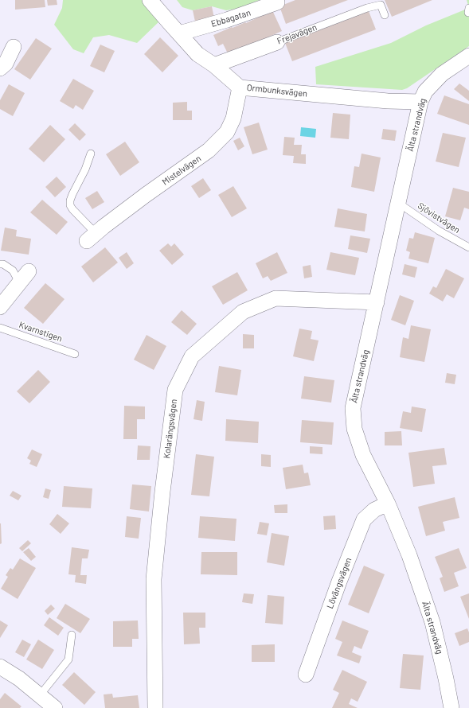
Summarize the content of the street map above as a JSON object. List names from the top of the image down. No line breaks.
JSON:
{"streets":{"street":["Ebbagatan","Frejavägen","Ormbunksvägen","Älta strandväg","Mistelvägen","Kolarängsvägen","Lövängsvägen"],"lane":["Sjövistvägen","Kvarnstigen"]},"crossings":[["Ebbagatan","Ormbunksvägen"],["Frejavägen","Ormbunksvägen"],["Ormbunksvägen","Älta strandväg"],["Ormbunksvägen","Mistelvägen"],["Älta strandväg","Sjövistvägen"],["Älta strandväg","Kolarängsvägen"],["Älta strandväg","Lövängsvägen"]]}
